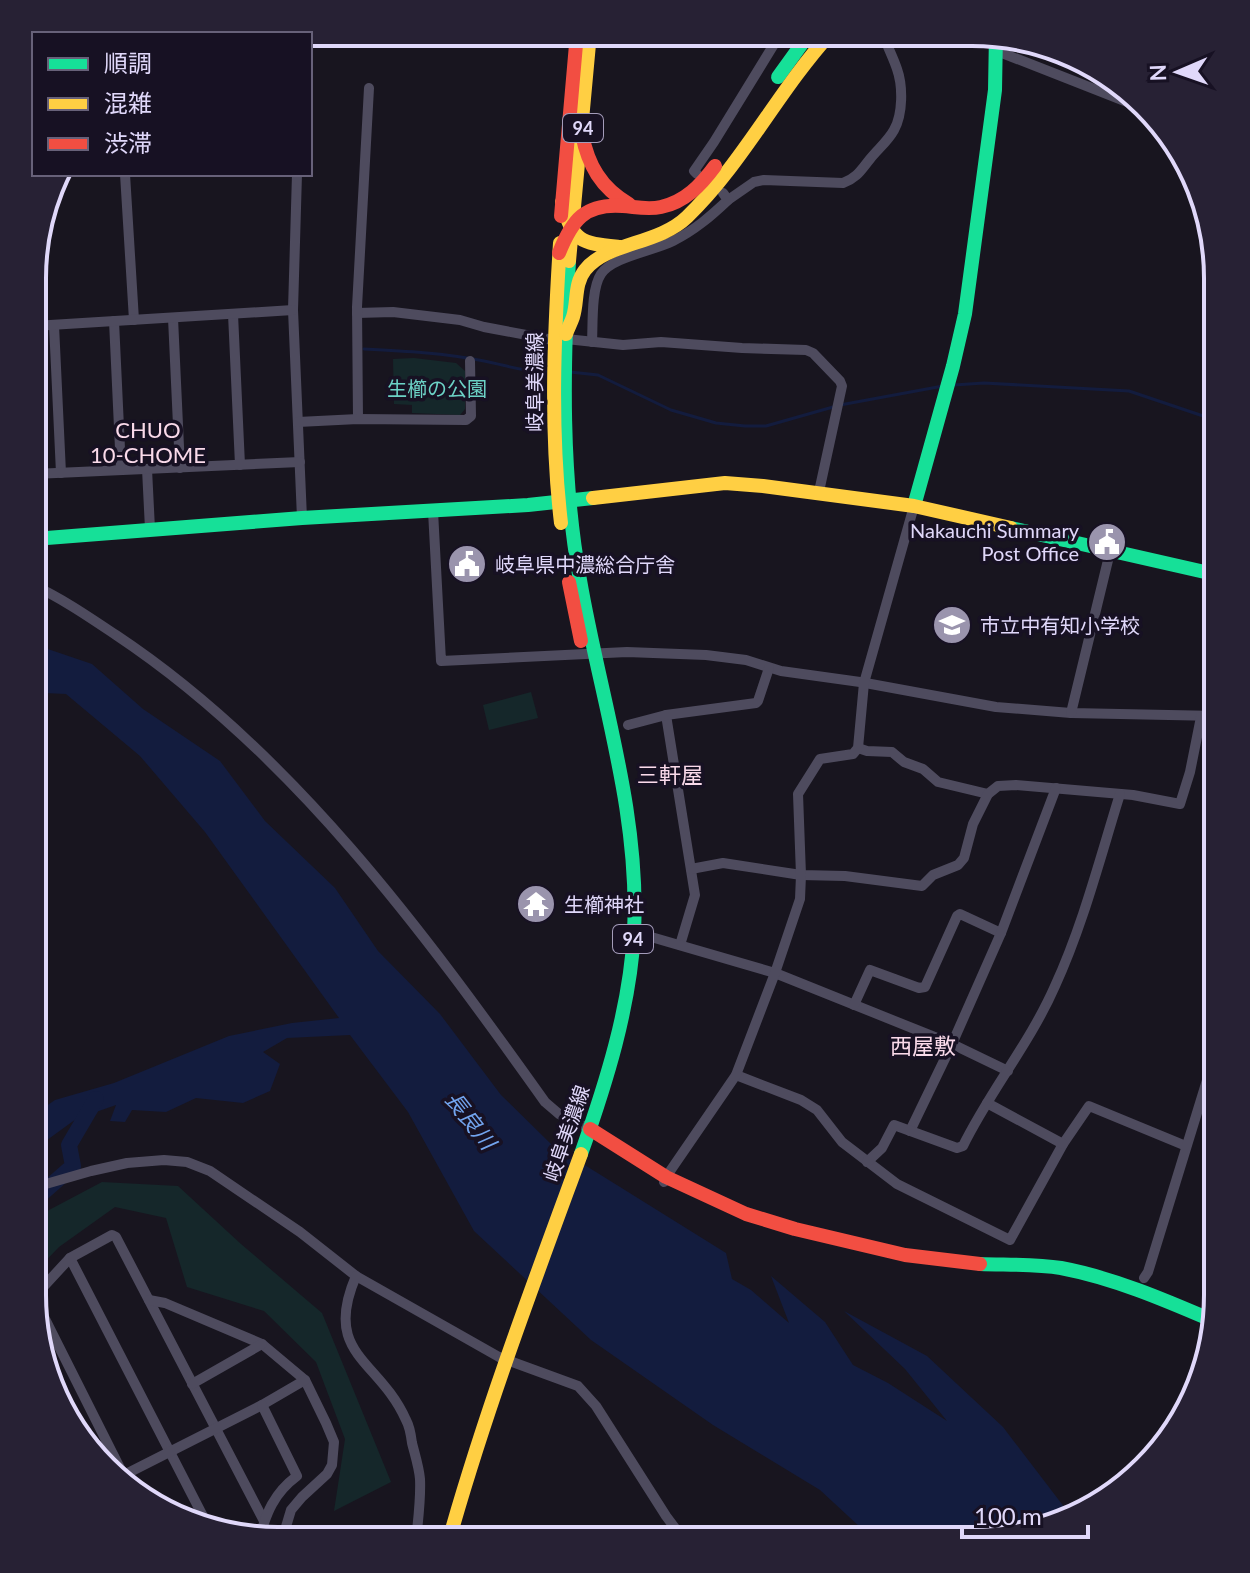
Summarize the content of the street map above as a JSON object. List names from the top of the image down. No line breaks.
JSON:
{"streets":{"main road":["94","岐阜美濃線"]},"districts":["CHUO 10-CHOME","三軒屋","西屋敷"],"water":["長良川"],"parks":["生櫛の公園"],"places":{"public building":["Nakauchi Summary Post Office","岐阜県中濃総合庁舎"],"school or university":["市立中有知小学校"],"temple":["生櫛神社"]},"legend":["順調","混雑","渋滞"],"scale_bar":"100 m","north":"left"}
